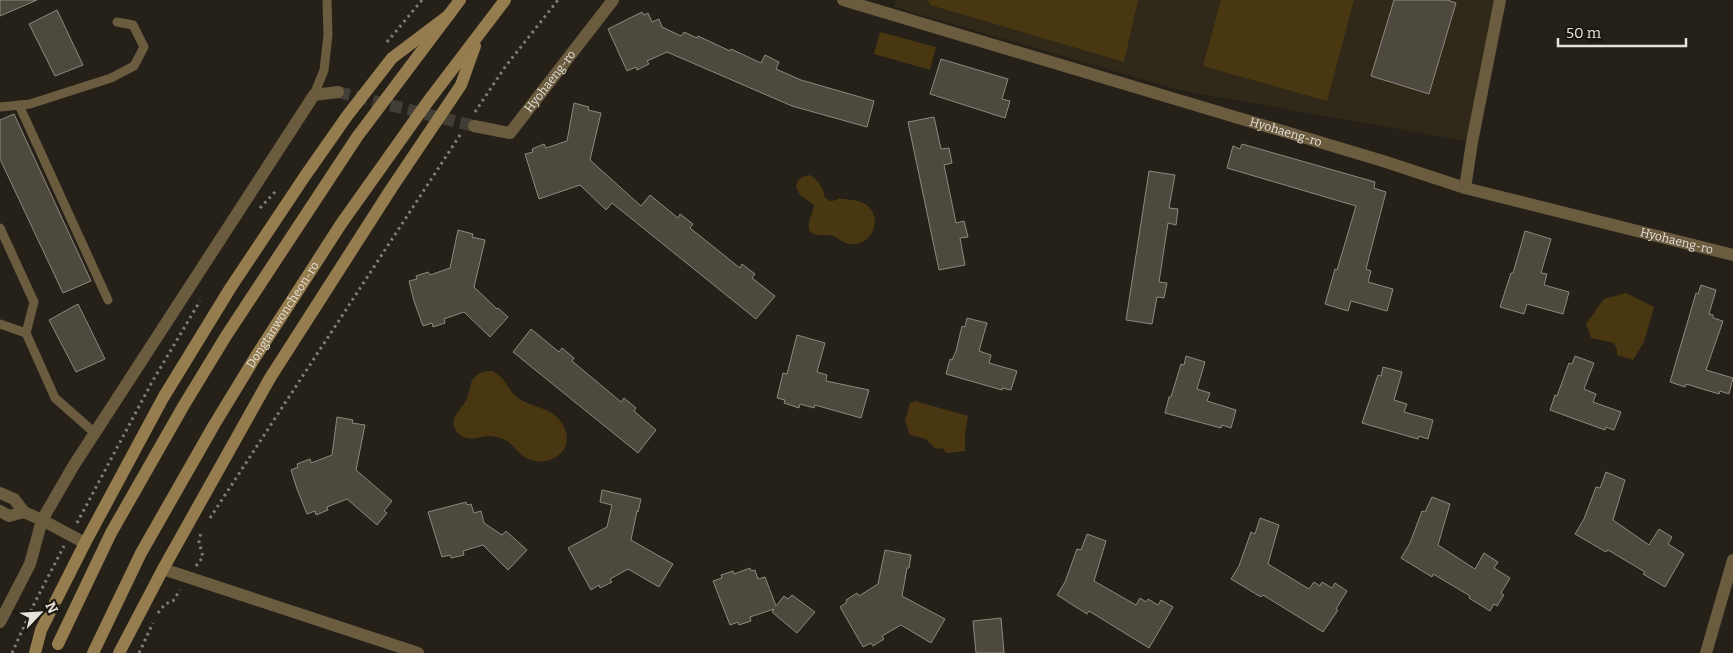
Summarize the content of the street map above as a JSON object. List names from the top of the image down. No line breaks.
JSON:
{"streets":{"main road":["Dongtanwoncheon-ro"],"street":["Hyohaeng-ro"]},"scale_bar":"50 m","north":"top right"}
